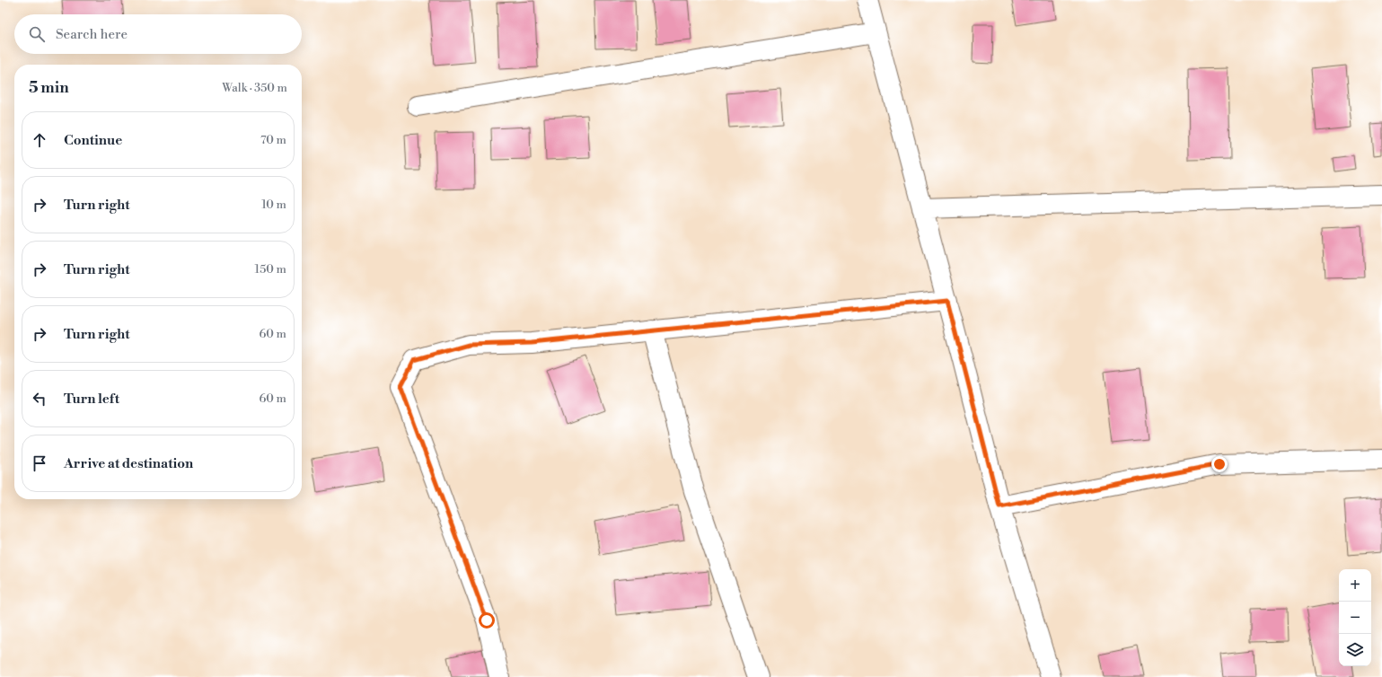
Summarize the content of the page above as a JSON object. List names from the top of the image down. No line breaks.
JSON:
{"page":{"search":"Search here","heading":["5 min","Walk · 350 m"],"list":[["Continue","70 m"],["Turn right","10 m"],["Turn right","150 m"],["Turn right","60 m"],["Turn left","60 m"],"Arrive at destination"],"map_buttons":["+","−"]}}
